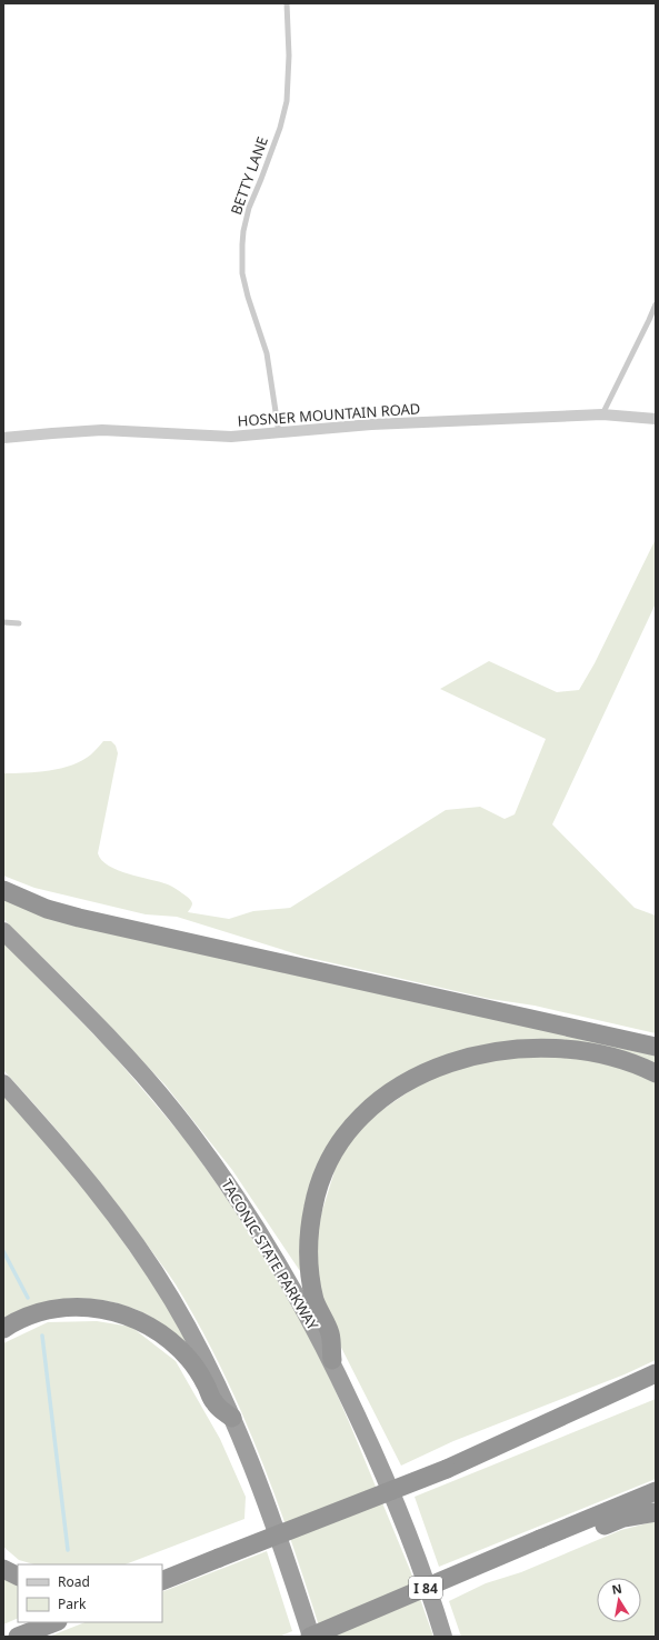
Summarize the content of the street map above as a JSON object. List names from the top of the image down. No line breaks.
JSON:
{"streets":{"highway":["TACONIC STATE PARKWAY","I 84"],"street":["HOSNER MOUNTAIN ROAD"],"lane":["BETTY LANE"]},"crossings":[["BETTY LANE","HOSNER MOUNTAIN ROAD"]],"legend":["Road","Park"],"north":"top"}
